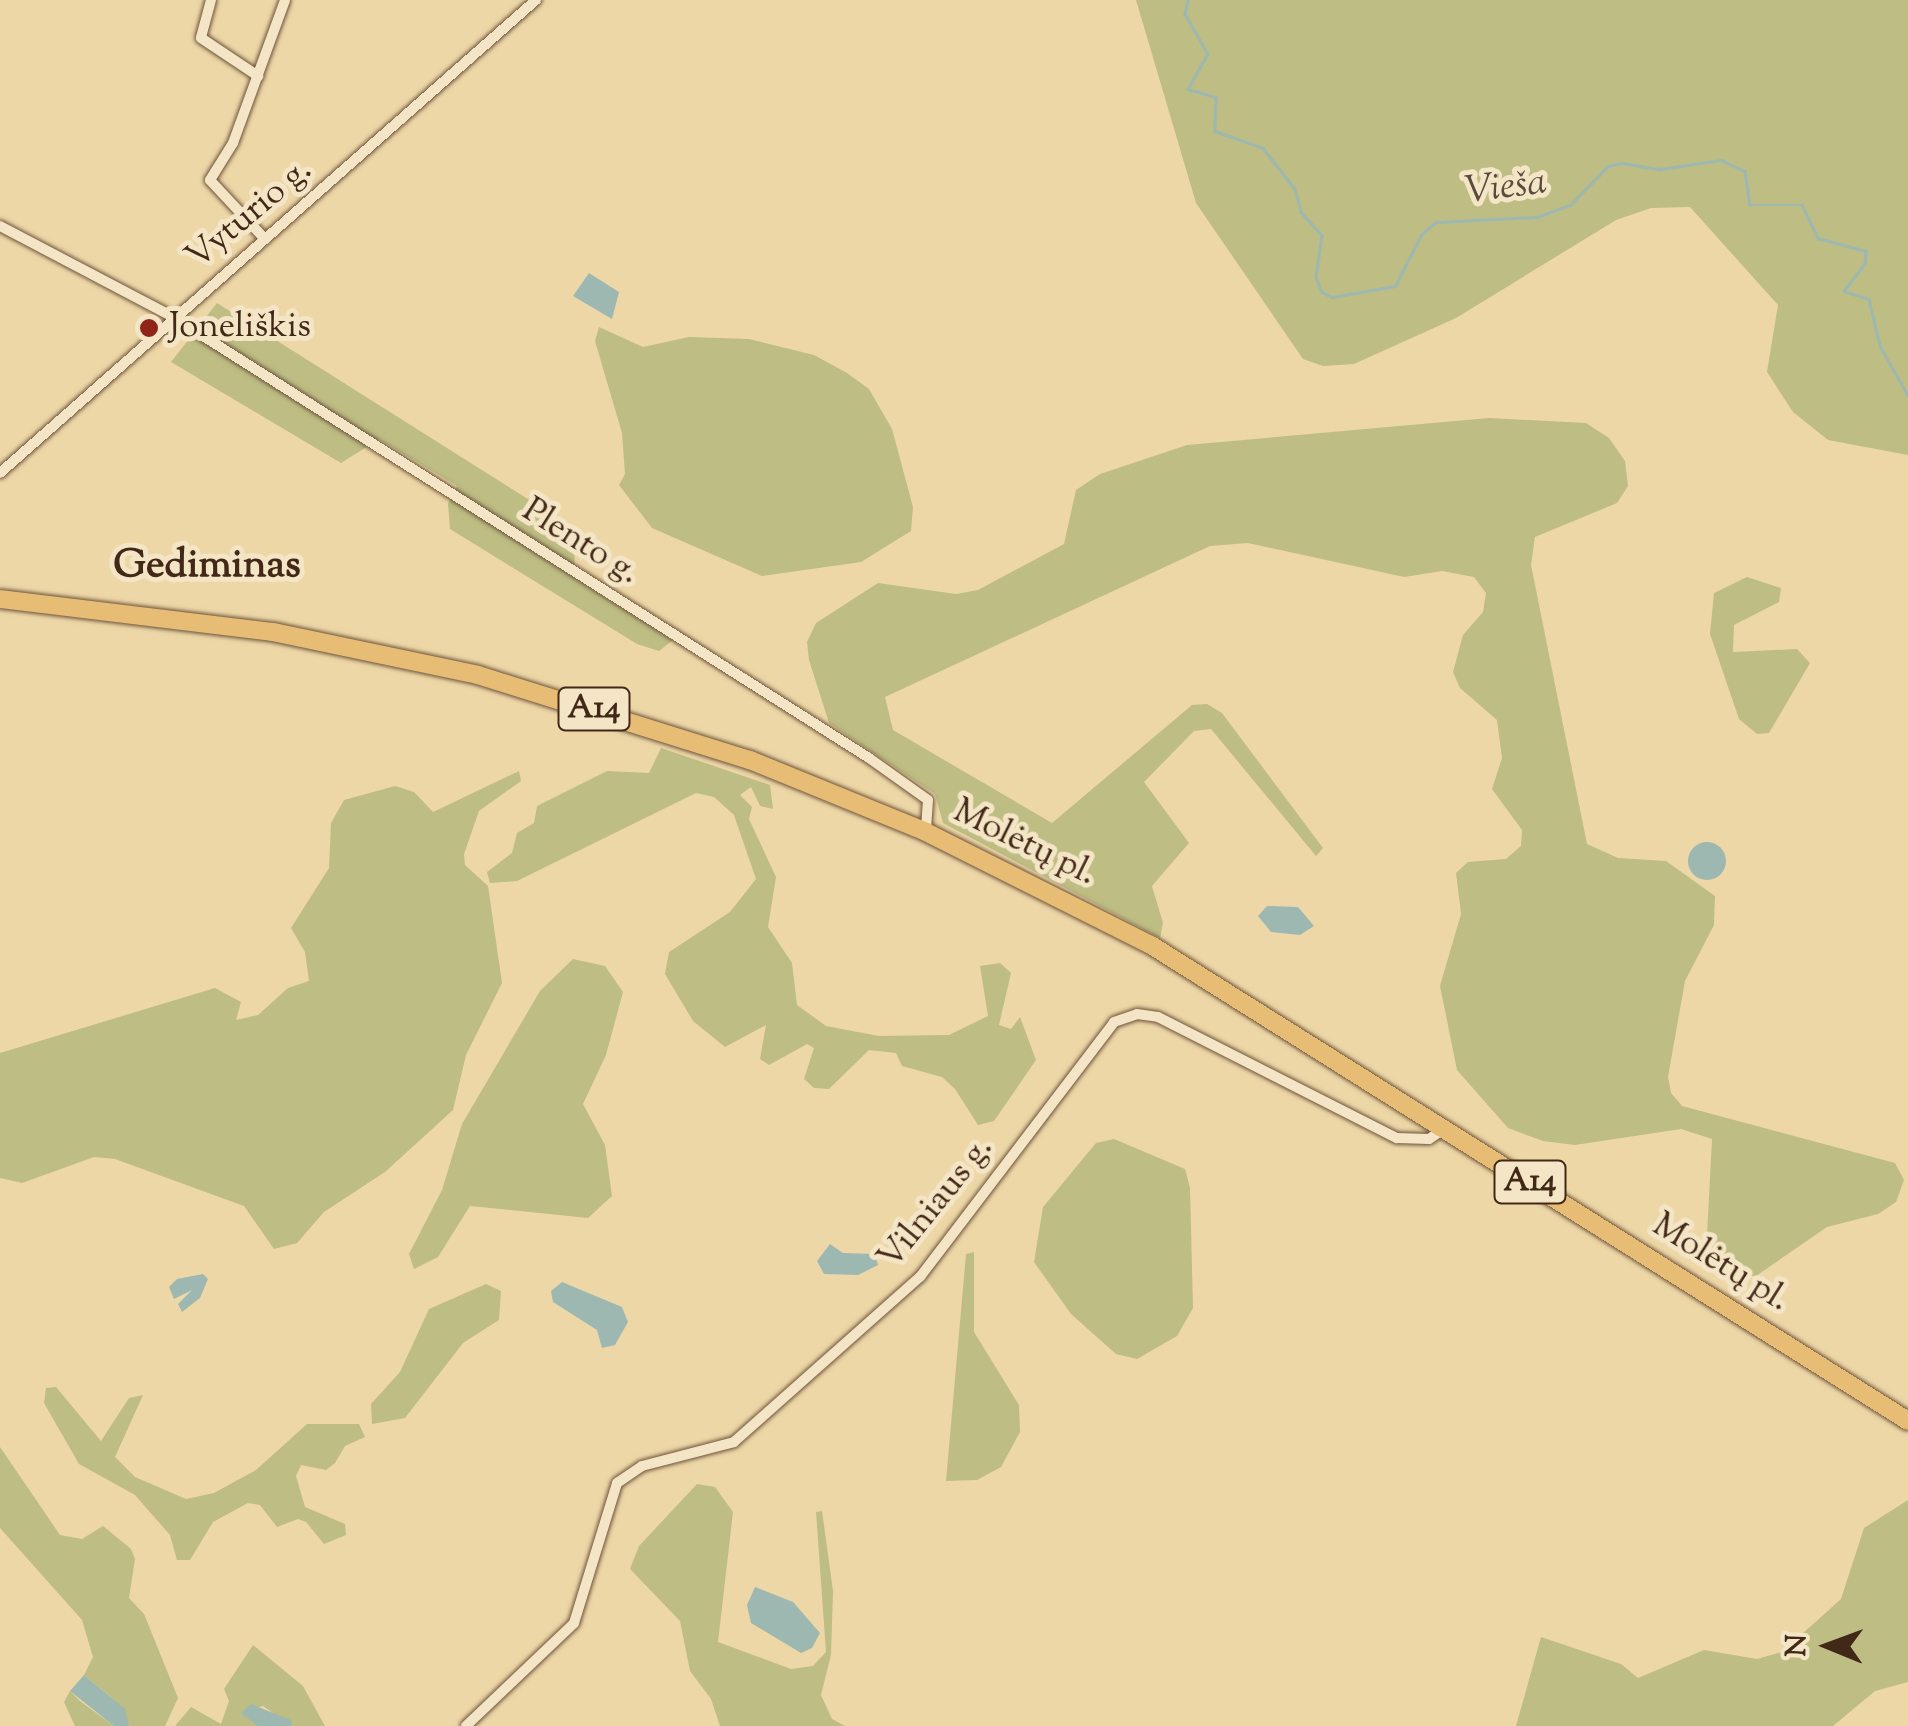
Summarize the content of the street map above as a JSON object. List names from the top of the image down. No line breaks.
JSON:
{"streets":{"highway":["A14","Molėtų pl."],"street":["Vyturio g.","Plento g.","Vilniaus g."]},"crossings":[["Vyturio g.","Plento g."],["Plento g.","Molėtų pl."],["Molėtų pl.","Vilniaus g."]],"districts":["Gediminas"],"water":["Vieša"],"places":["Joneliškis"],"north":"left"}
